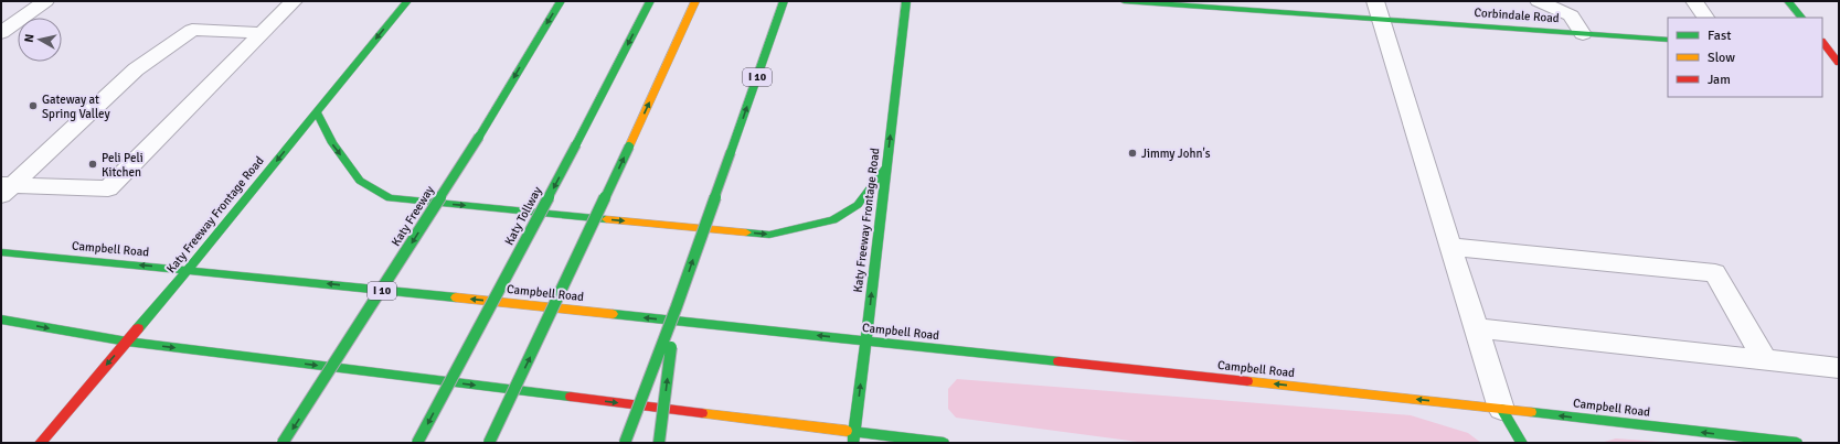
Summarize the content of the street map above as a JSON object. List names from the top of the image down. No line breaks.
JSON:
{"streets":{"main road":["Corbindale Road","I 10","Katy Freeway Frontage Road","Katy Freeway","Katy Tollway","Campbell Road"]},"crossings":[["Katy Freeway Frontage Road","Campbell Road"]],"one_way":["Katy Freeway","Campbell Road"],"places":["Gateway at Spring Valley","Jimmy John's","Peli Peli Kitchen"],"legend":["Fast","Slow","Jam"],"north":"left"}
